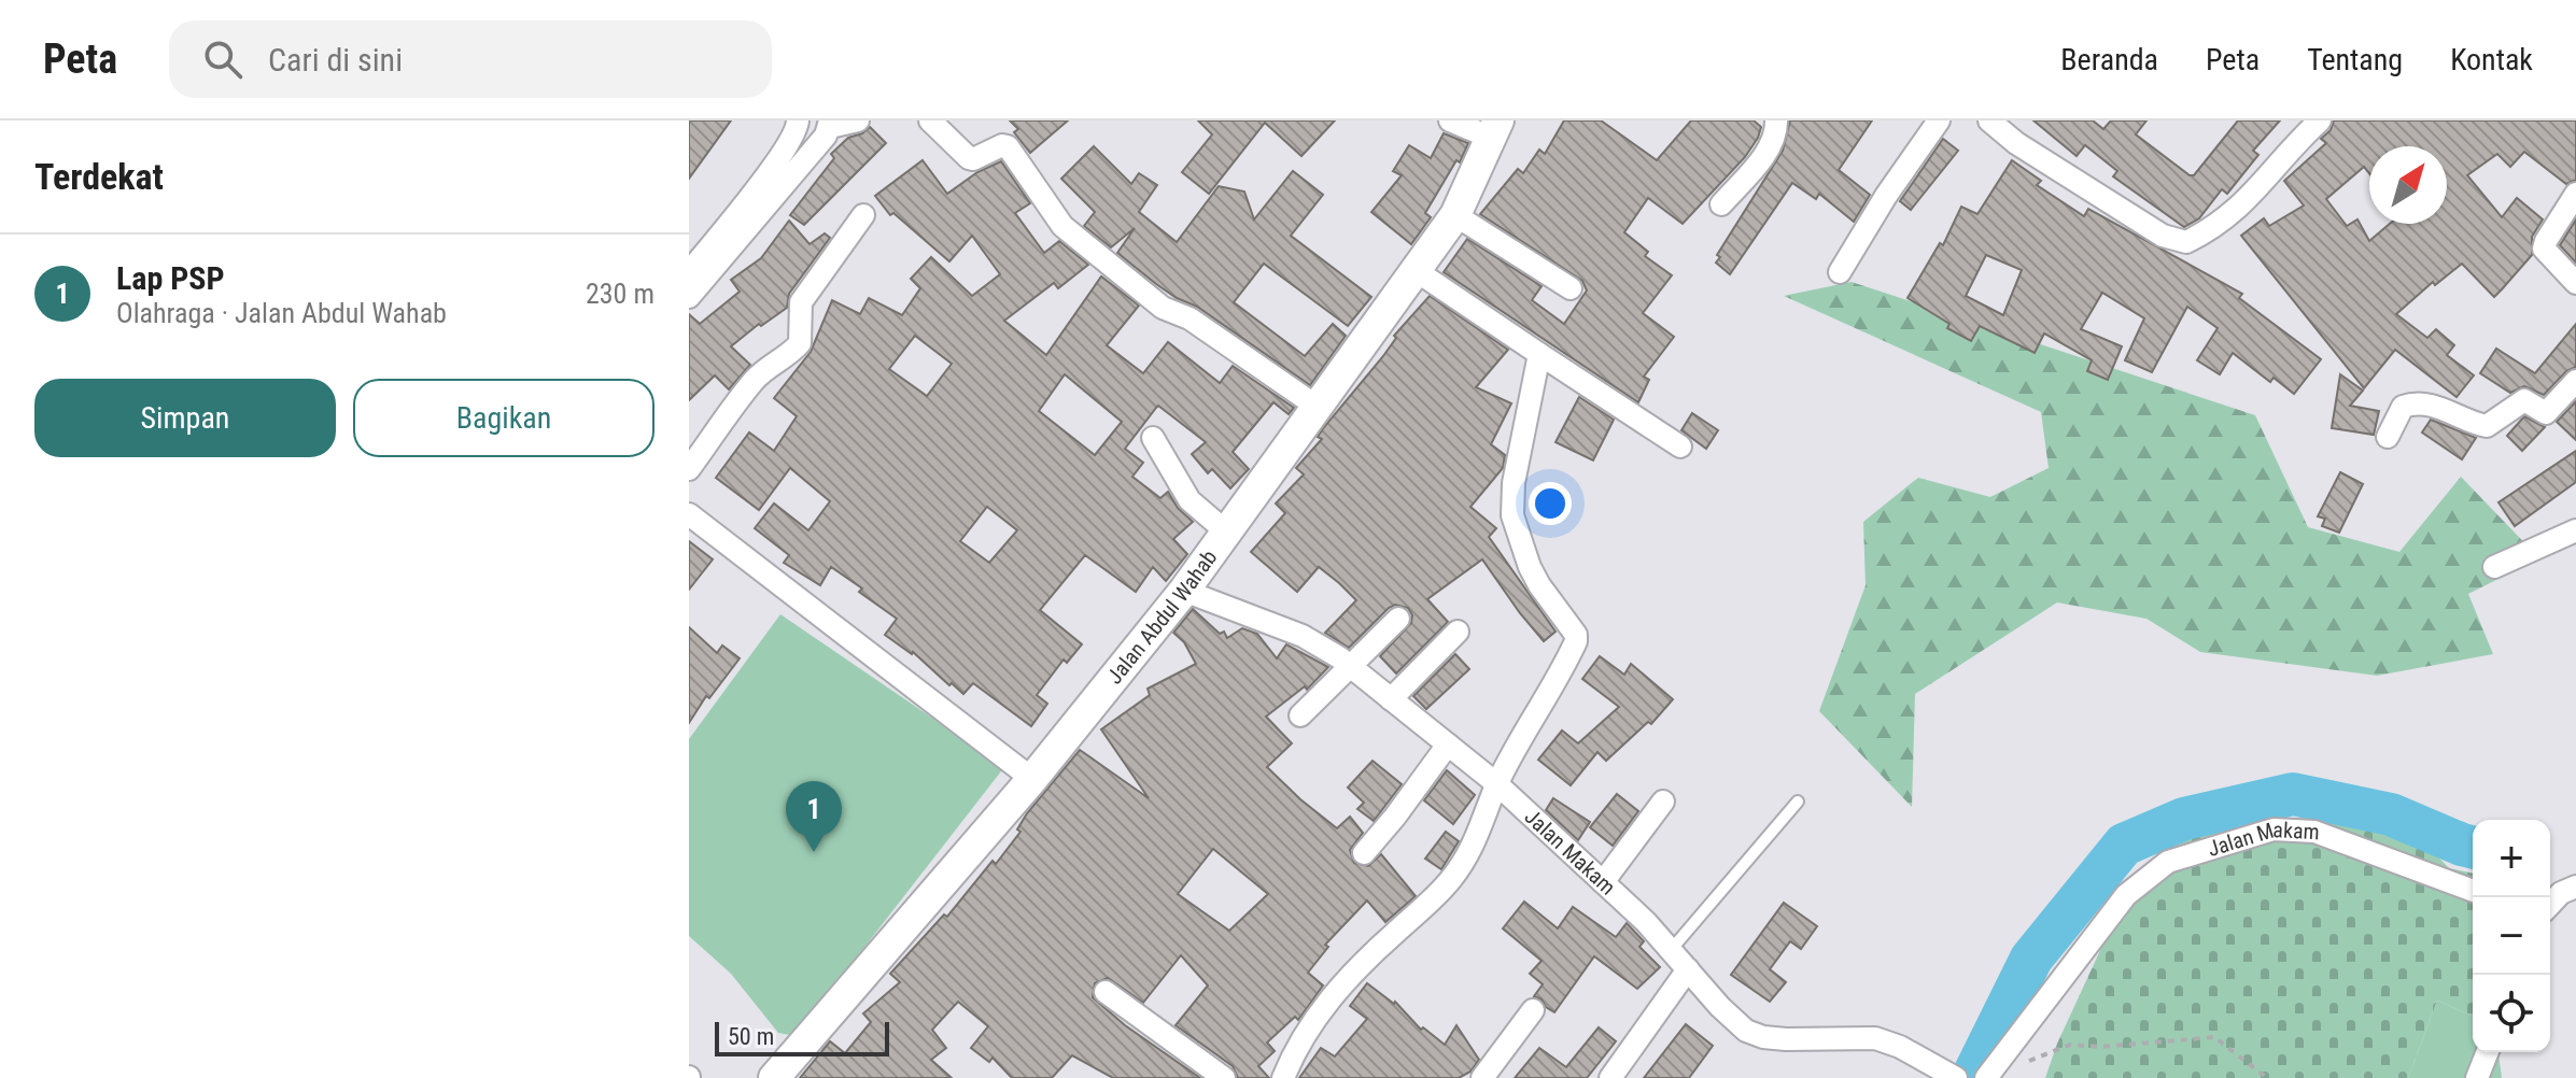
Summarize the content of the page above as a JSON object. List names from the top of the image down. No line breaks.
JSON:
{"streets":{"street":["Jalan Abdul Wahab","Jalan Makam"]},"crossings":[["Jalan Abdul Wahab","Jalan Makam"]],"scale_bar":"50 m","north":"top right","page":{"header":"Peta","search":"Cari di sini","nav":["Beranda","Peta","Tentang","Kontak"],"heading":"Terdekat","list":[{"mark":"1","name":"Lap PSP","note":"Olahraga · Jalan Abdul Wahab","value":"230 m"}],"buttons":["Simpan","Bagikan"],"pins":"1","map_buttons":["+","−"],"scale":"50 m"}}
